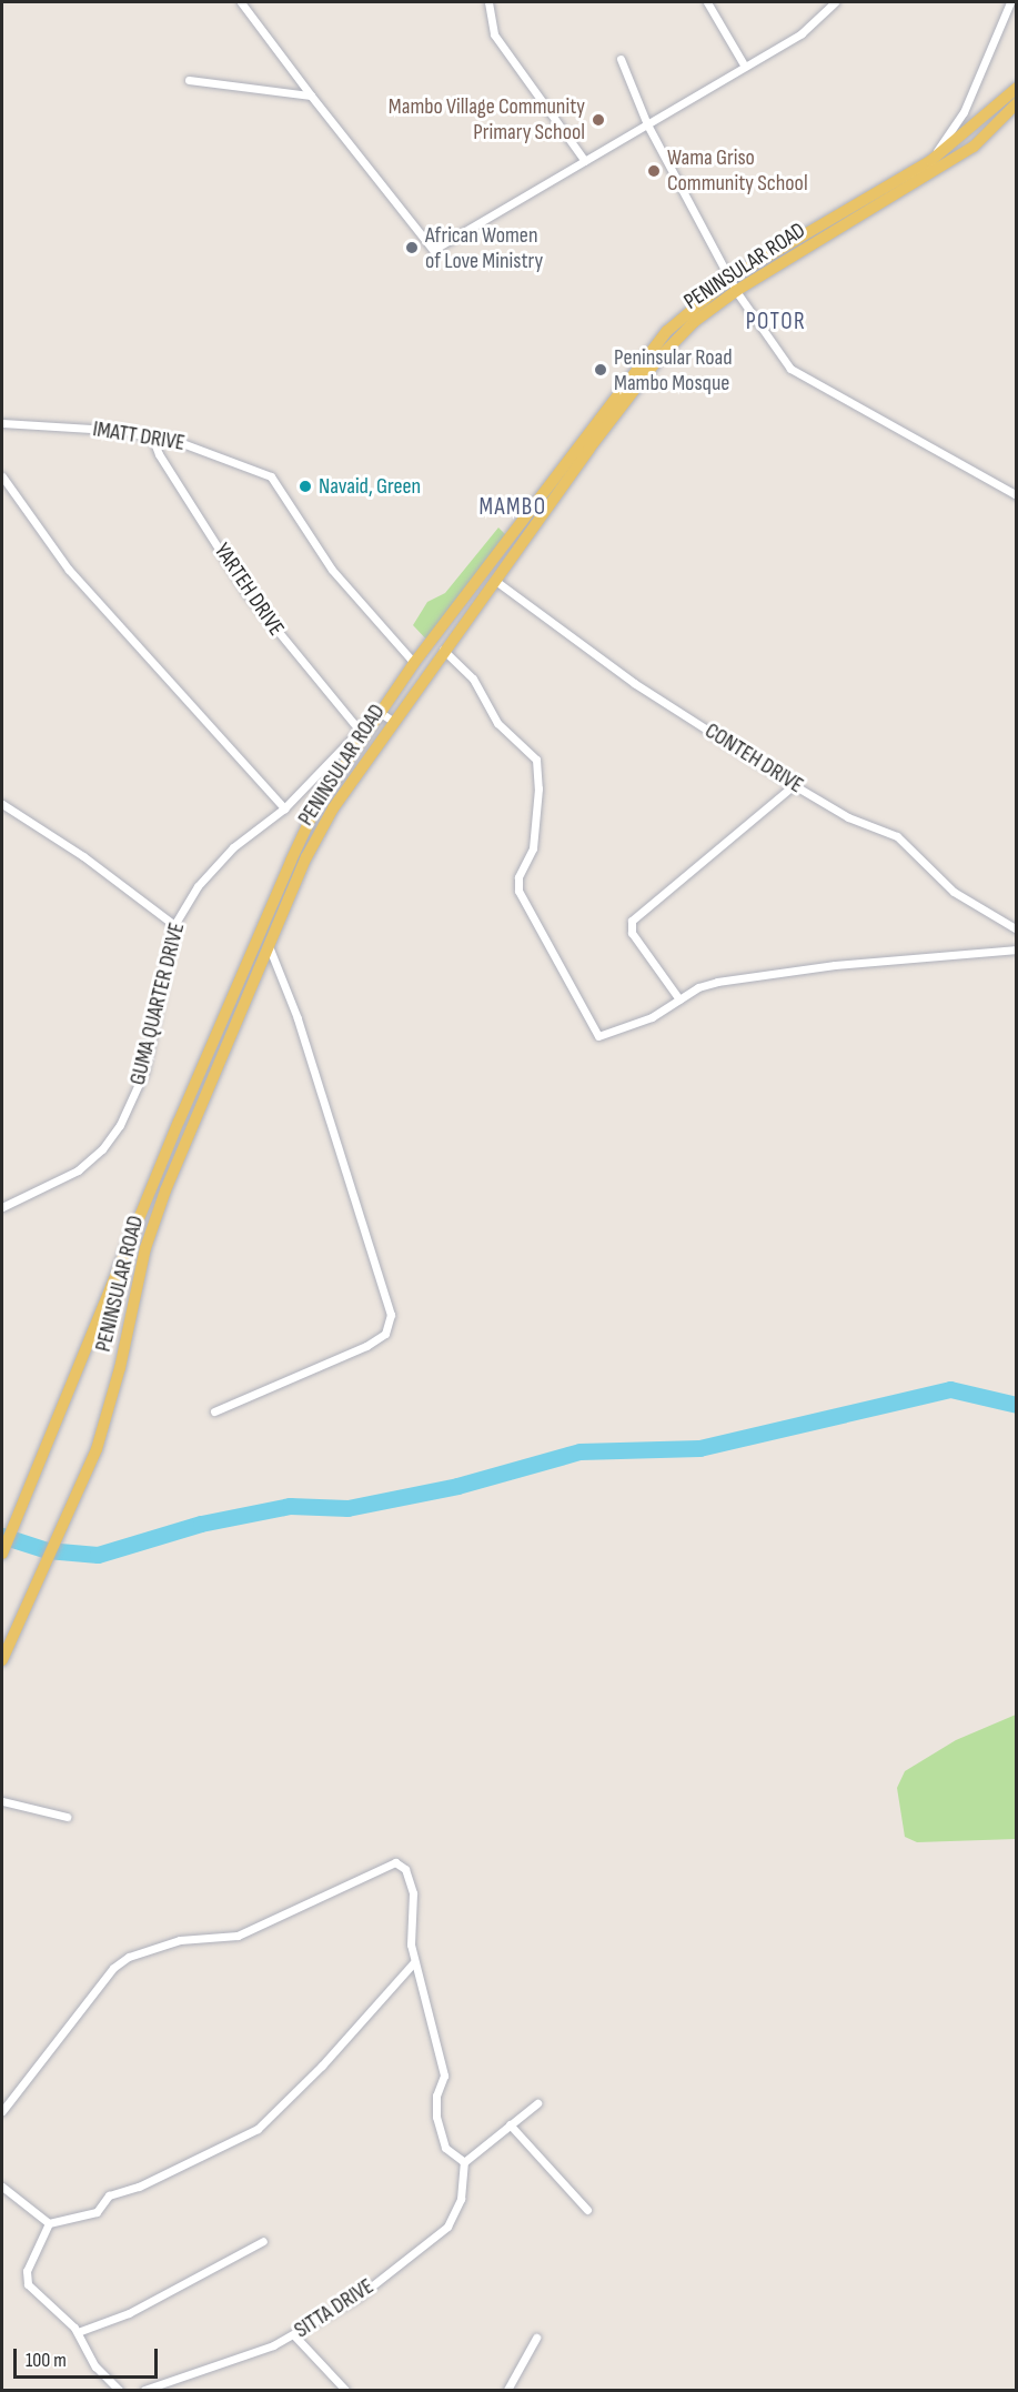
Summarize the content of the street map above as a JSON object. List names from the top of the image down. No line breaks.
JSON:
{"streets":{"main road":["PENINSULAR ROAD"],"street":["IMATT DRIVE","YARTEH DRIVE","CONTEH DRIVE","GUMA QUARTER DRIVE","SITTA DRIVE"]},"crossings":[["PENINSULAR ROAD","IMATT DRIVE"],["PENINSULAR ROAD","CONTEH DRIVE"],["PENINSULAR ROAD","GUMA QUARTER DRIVE"],["IMATT DRIVE","YARTEH DRIVE"],["YARTEH DRIVE","GUMA QUARTER DRIVE"]],"districts":["POTOR","MAMBO"],"places":["Mambo Village Community Primary School","Wama Griso Community School","African Women of Love Ministry","Peninsular Road Mambo Mosque","Navaid, Green"],"scale_bar":"100 m"}
